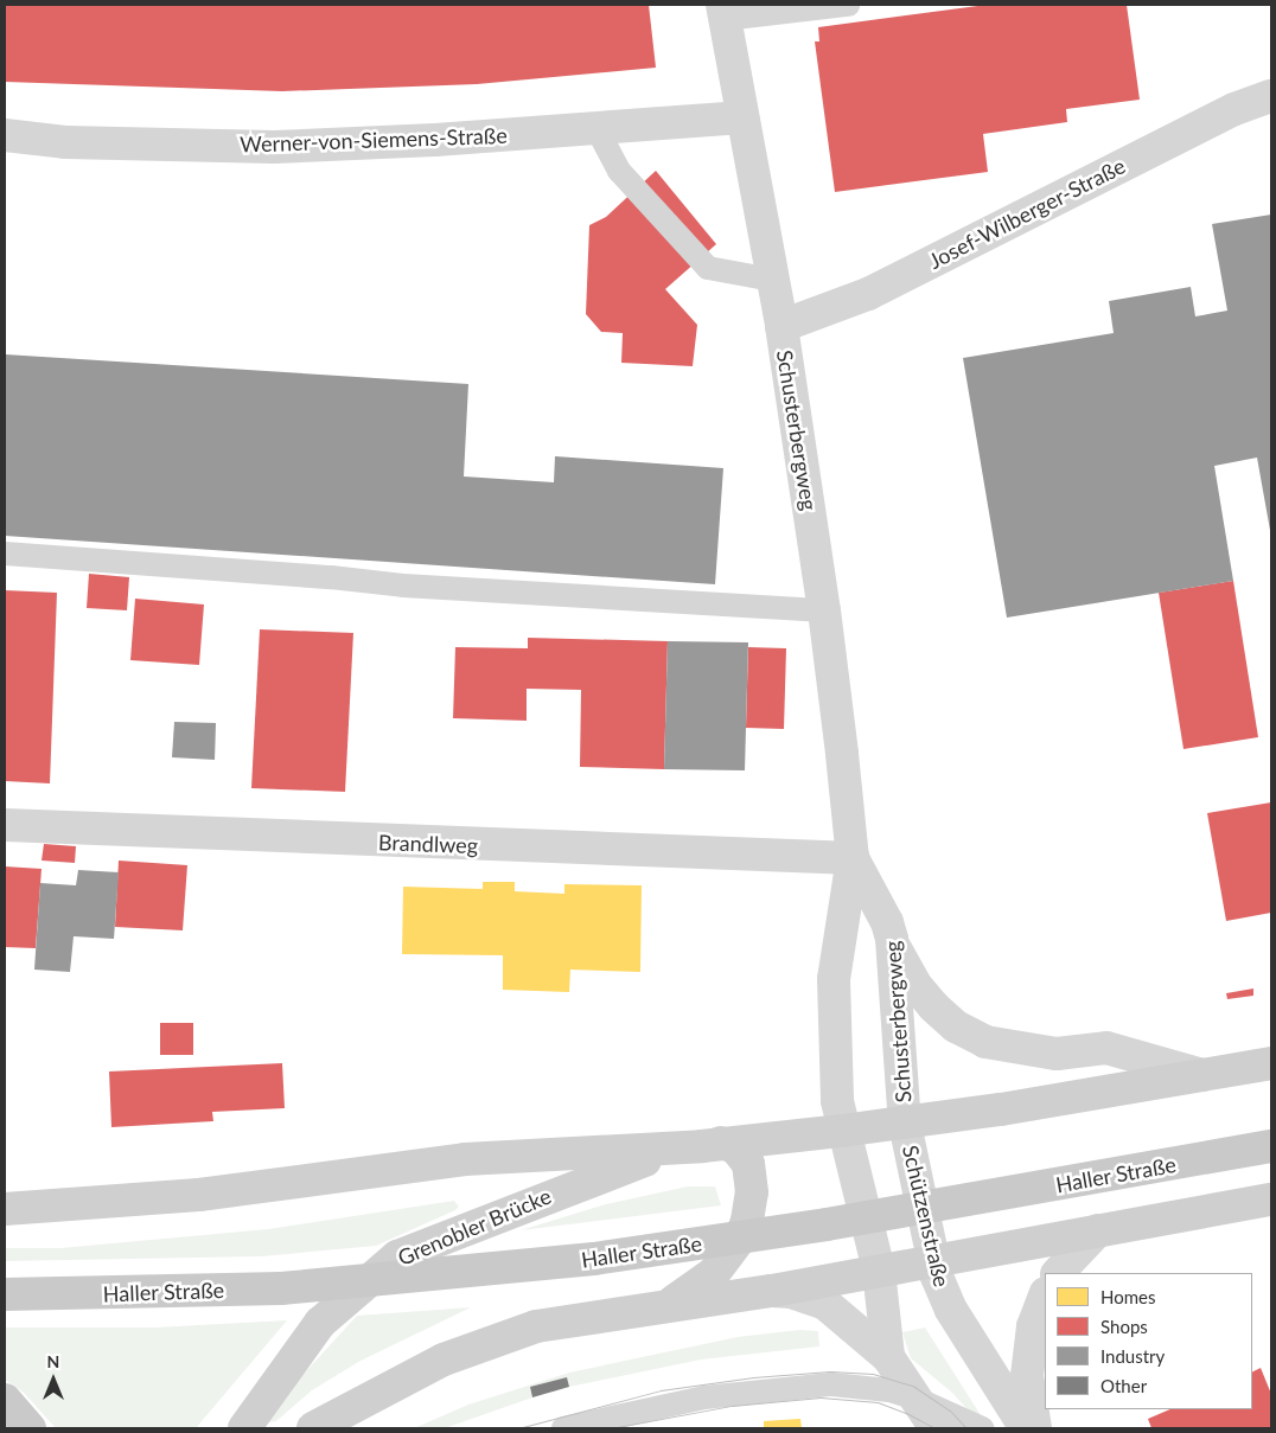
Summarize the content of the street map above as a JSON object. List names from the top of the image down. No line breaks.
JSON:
{"streets":{"main road":["Haller Straße","Grenobler Brücke"],"street":["Werner-von-Siemens-Straße","Josef-Wilberger-Straße","Schusterbergweg","Brandlweg","Schützenstraße"]},"crossings":[["Werner-von-Siemens-Straße","Schusterbergweg"],["Josef-Wilberger-Straße","Schusterbergweg"],["Schusterbergweg","Brandlweg"],["Schusterbergweg","Schützenstraße"]],"legend":["Homes","Shops","Industry","Other"],"north":"top"}
